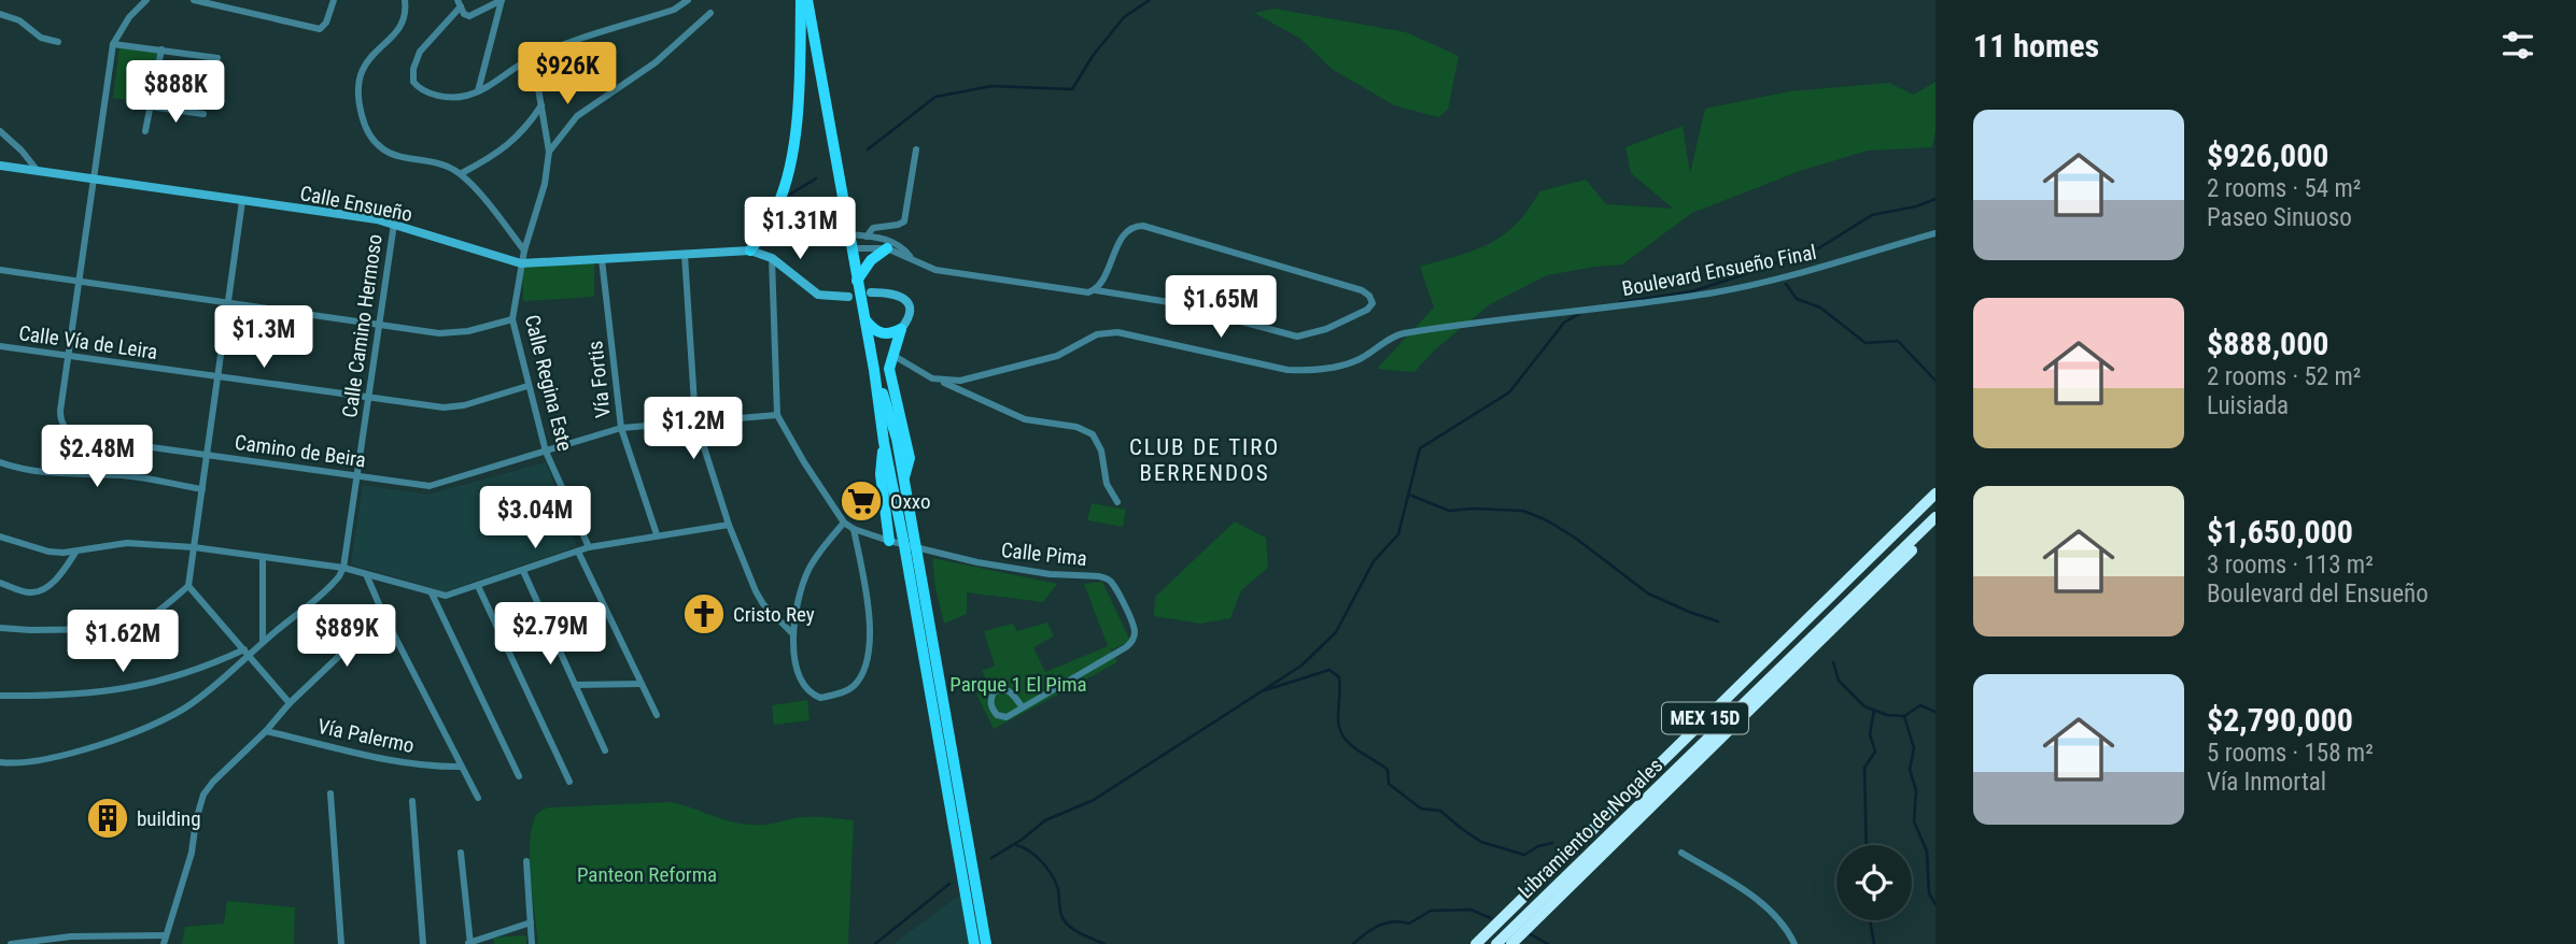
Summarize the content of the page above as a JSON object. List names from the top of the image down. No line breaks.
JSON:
{"streets":{"highway":["MEX 15D","Libramiento de Nogales"],"street":["Calle Ensueño","Boulevard Ensueño Final","Calle Camino Hermoso","Calle Vía de Leira","Vía Fortis","Calle Regina Este","Camino de Beira","Calle Pima","Vía Palermo"]},"crossings":[["Calle Ensueño","Calle Camino Hermoso"],["Calle Ensueño","Vía Fortis"],["Calle Ensueño","Calle Regina Este"],["Calle Ensueño","Camino de Beira"],["Calle Camino Hermoso","Calle Vía de Leira"],["Calle Camino Hermoso","Camino de Beira"],["Calle Vía de Leira","Calle Regina Este"],["Calle Vía de Leira","Camino de Beira"],["Vía Fortis","Camino de Beira"],["Calle Regina Este","Camino de Beira"]],"districts":["CLUB DE TIRO BERRENDOS"],"parks":["Parque 1 El Pima","Panteon Reforma"],"places":{"supermarket":["Oxxo"],"church":["Cristo Rey"],"building":["building"]},"page":{"heading":"11 homes","price":["$926K","$888K","$1.31M","$1.65M","$1.3M","$1.2M","$2.48M","$3.04M","$2.79M","$889K","$1.62M"],"list":[{"name":"$926,000","note":"2 rooms · 54 m² · Paseo Sinuoso"},{"name":"$888,000","note":"2 rooms · 52 m² · Luisiada"},{"name":"$1,650,000","note":"3 rooms · 113 m² · Boulevard del Ensueño"},{"name":"$2,790,000","note":"5 rooms · 158 m² · Vía Inmortal"}]}}
